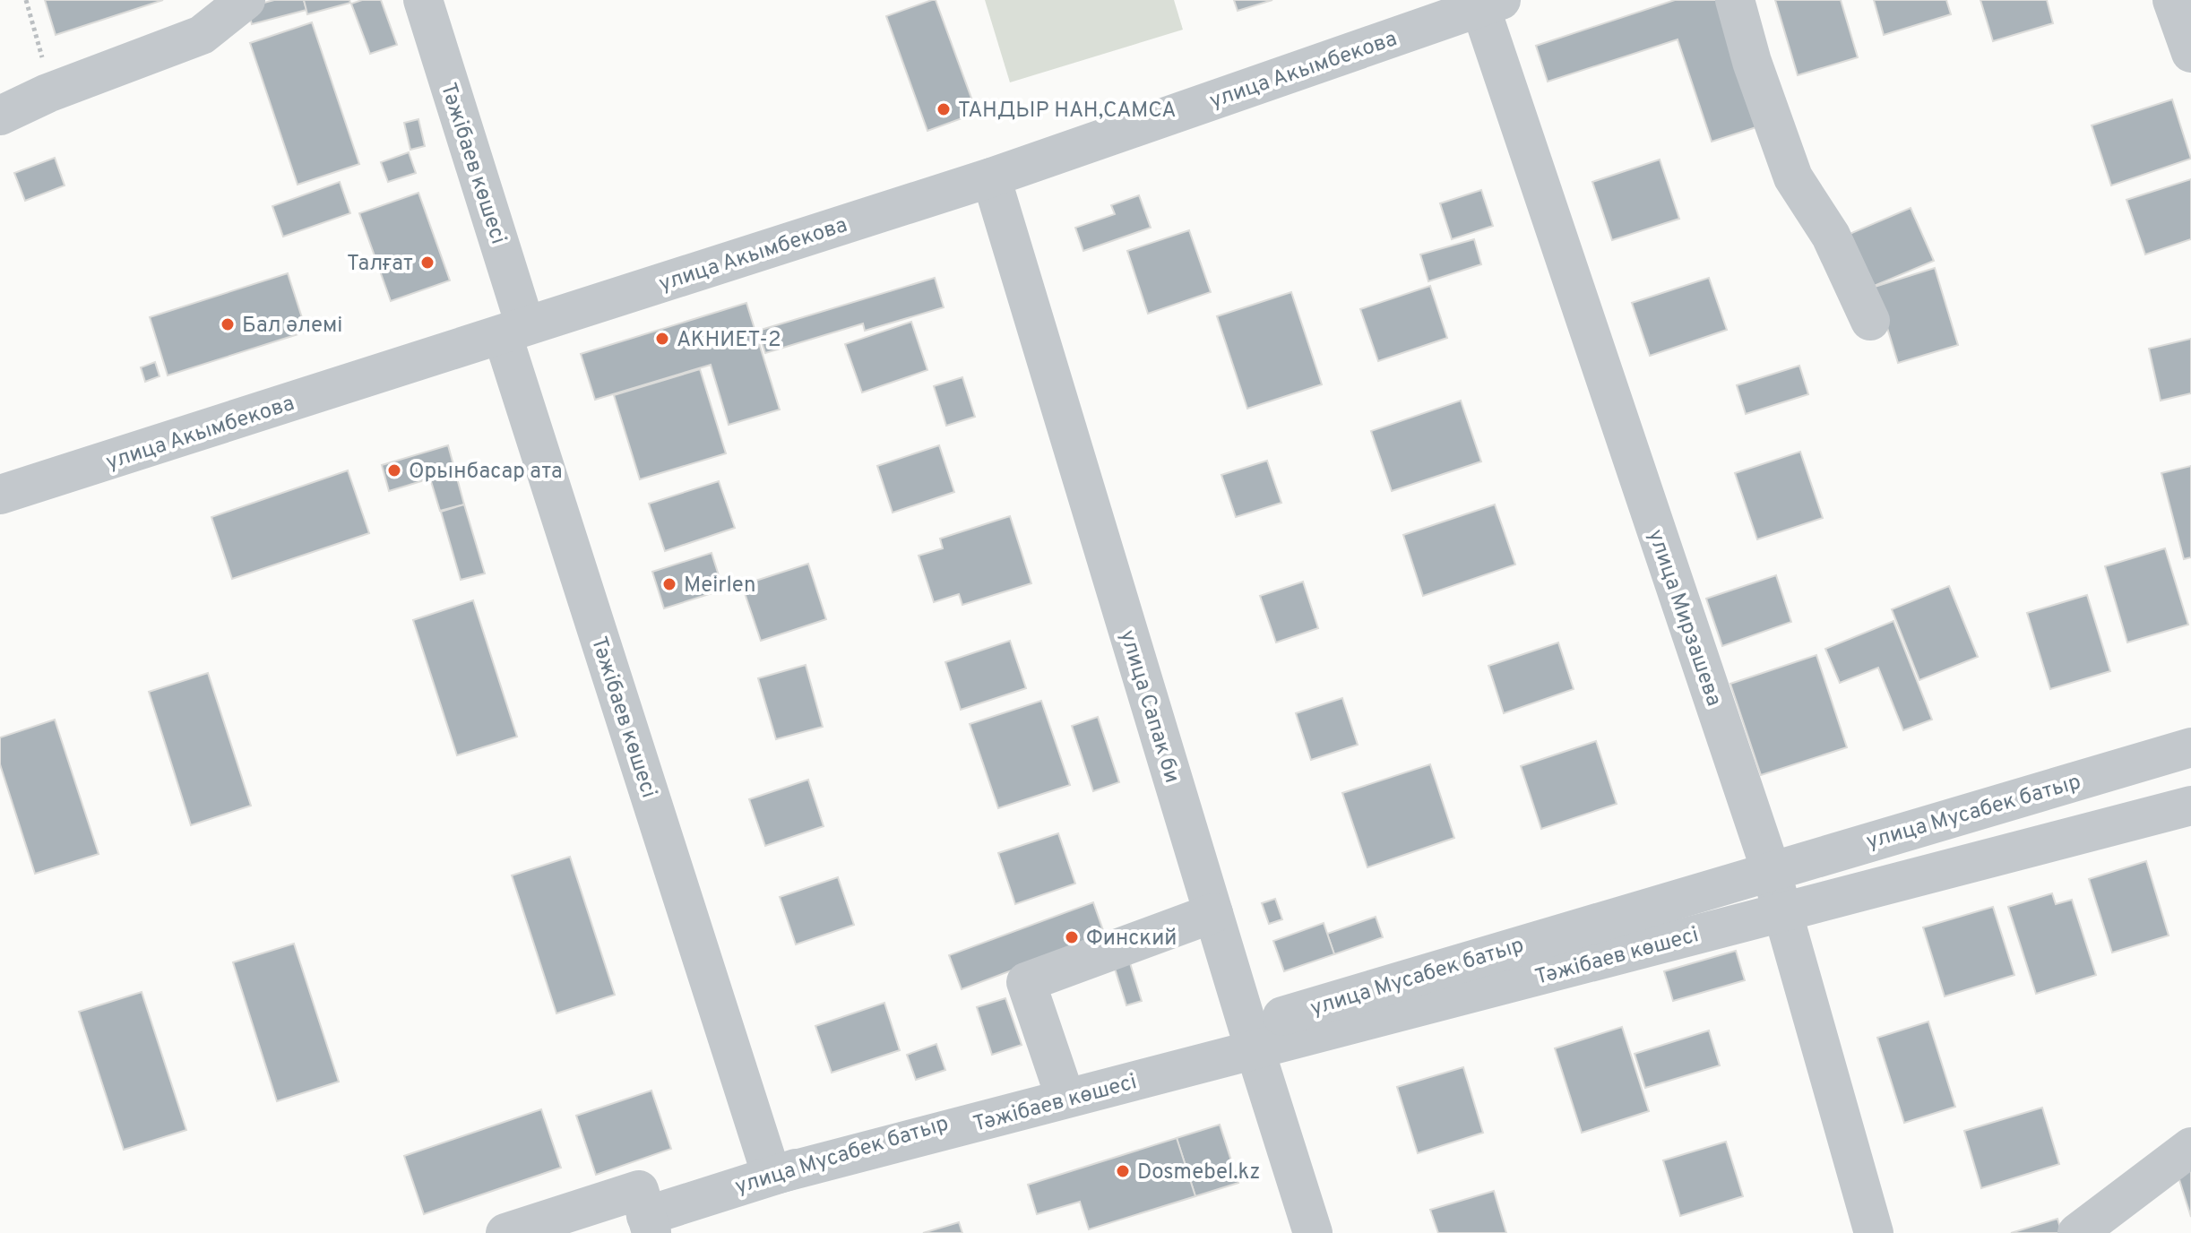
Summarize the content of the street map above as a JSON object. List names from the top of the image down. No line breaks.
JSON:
{"streets":{"street":["улица Акымбекова","Тәжібаев көшесі","улица Мирзашева","улица Сапак би","улица Мусабек батыр"]},"crossings":[["улица Акымбекова","Тәжібаев көшесі"],["улица Акымбекова","улица Мирзашева"],["улица Акымбекова","улица Сапак би"],["Тәжібаев көшесі","улица Мусабек батыр"],["улица Мирзашева","улица Мусабек батыр"],["улица Сапак би","улица Мусабек батыр"]],"places":["ТАНДЫР НАН,САМСА","Талғат","Бал әлемі","АКНИЕТ-2","Орынбасар ата","Meirlen","Финский","Dosmebel.kz"]}
